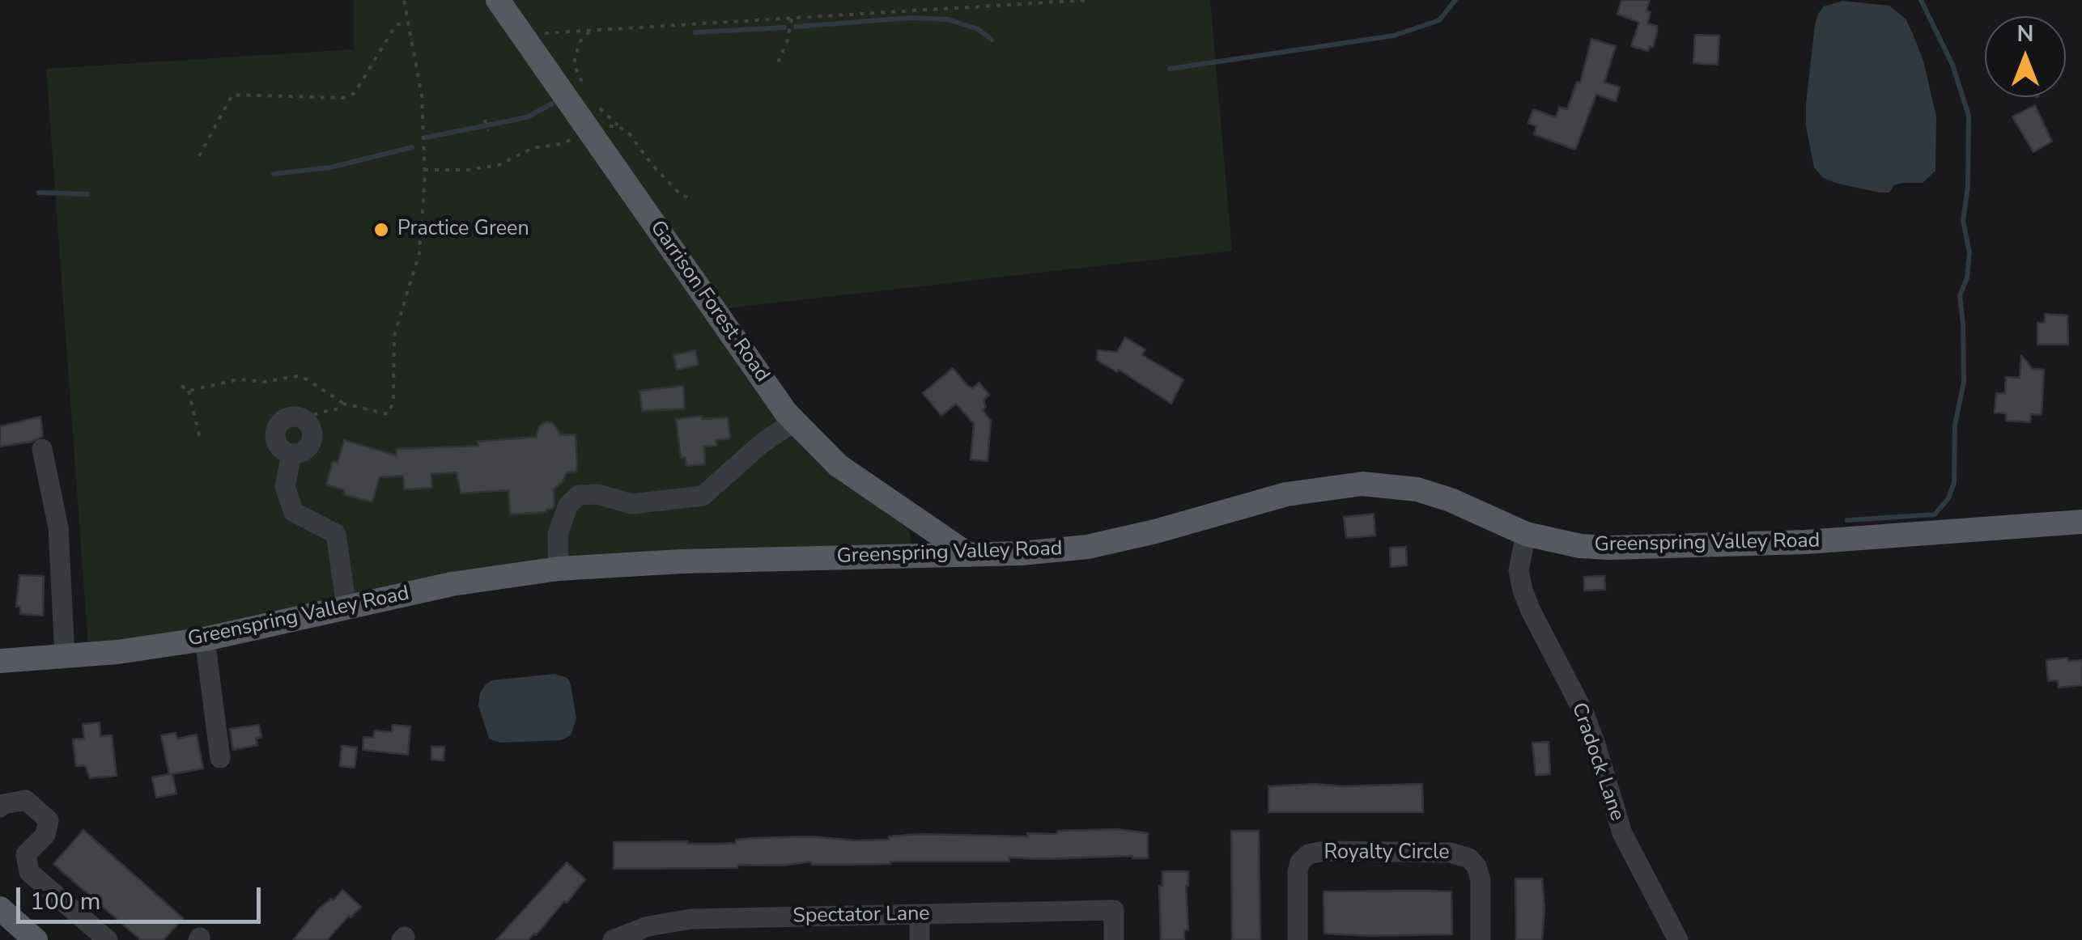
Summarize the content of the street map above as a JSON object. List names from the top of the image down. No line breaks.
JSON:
{"streets":{"main road":["Garrison Forest Road","Greenspring Valley Road"],"street":["Cradock Lane","Royalty Circle","Spectator Lane"]},"crossings":[["Garrison Forest Road","Greenspring Valley Road"],["Greenspring Valley Road","Cradock Lane"]],"places":["Practice Green"],"scale_bar":"100 m","north":"top"}
